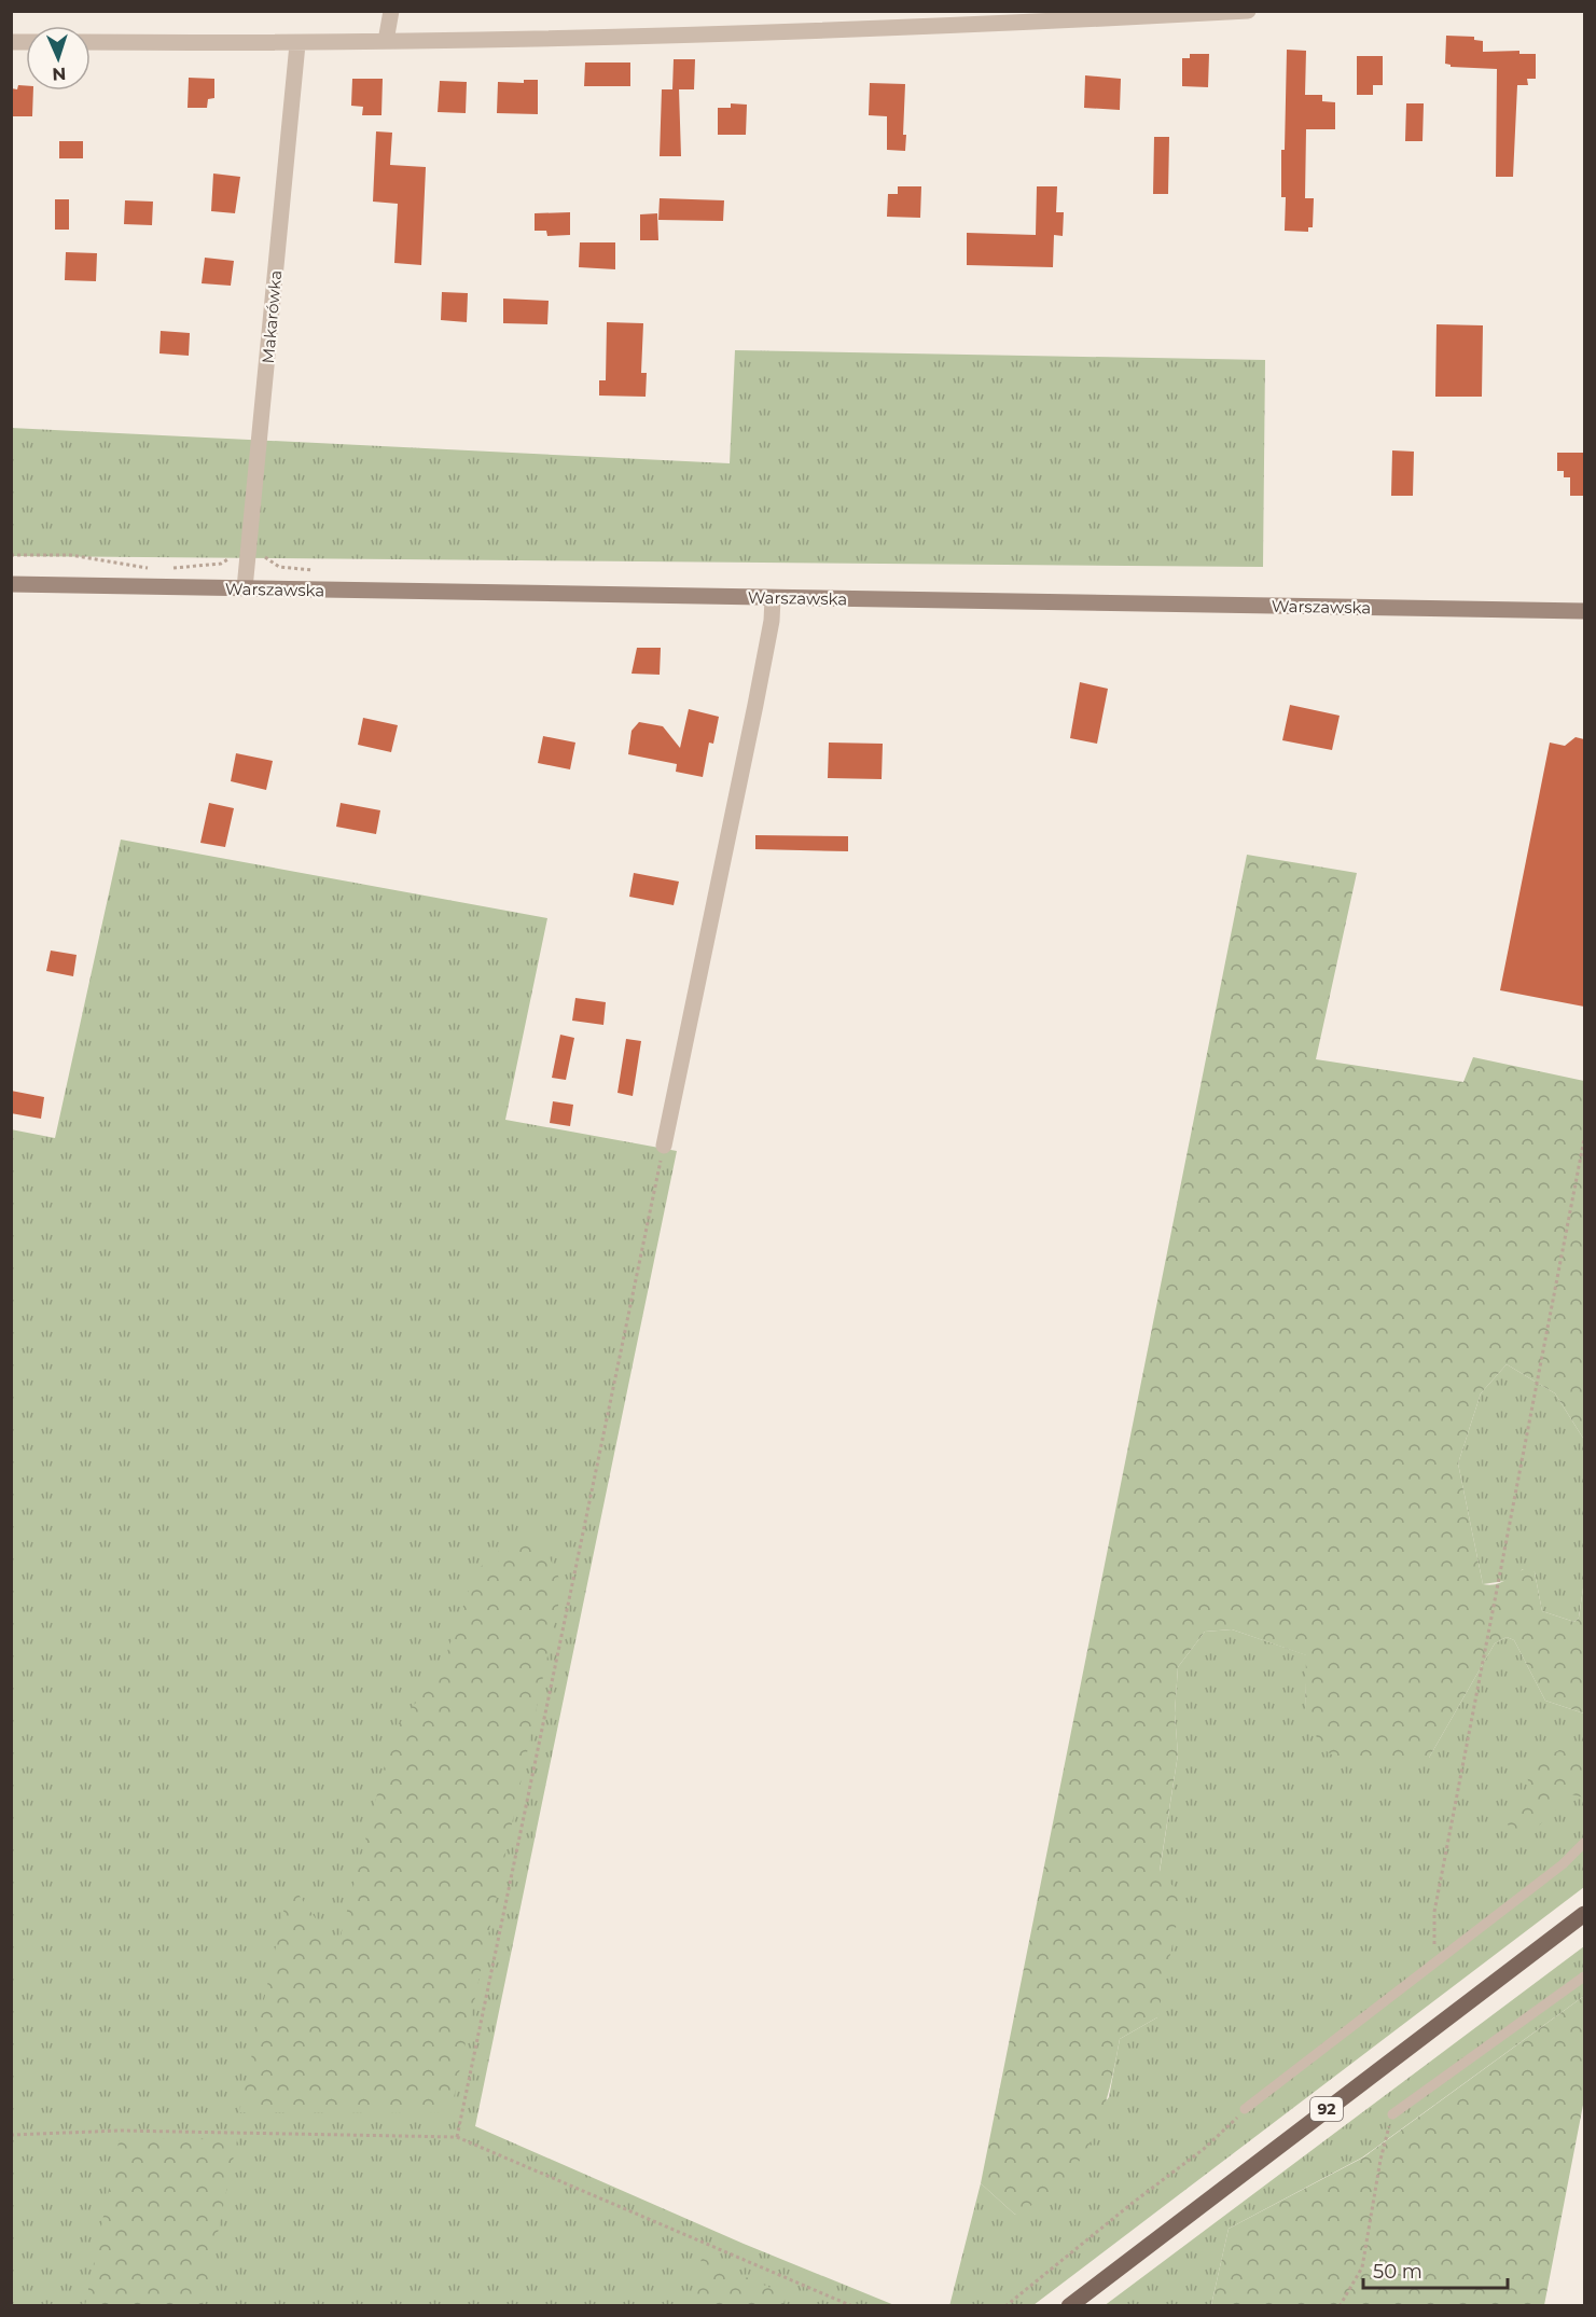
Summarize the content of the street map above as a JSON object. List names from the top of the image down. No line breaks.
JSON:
{"streets":{"main road":["92"],"street":["Makarówka","Warszawska"]},"crossings":[["Makarówka","Warszawska"]],"scale_bar":"50 m","north":"bottom"}
